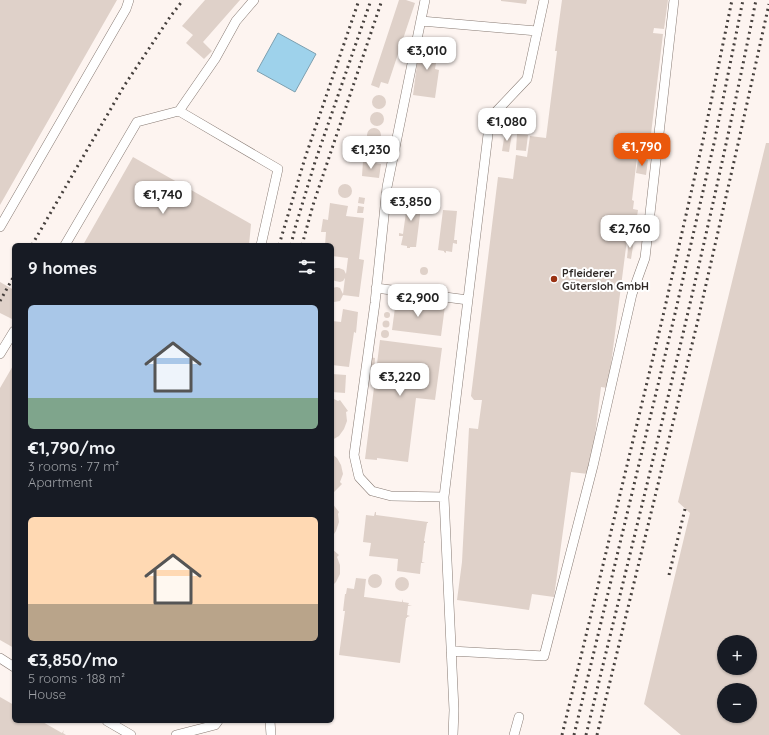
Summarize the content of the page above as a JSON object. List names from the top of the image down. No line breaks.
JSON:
{"places":["Pfleiderer Gütersloh GmbH"],"page":{"price":["€3,010","€1,080","€1,790","€1,230","€1,740","€3,850","€2,760","€2,900","€3,220"],"heading":"9 homes","list":[{"name":"€1,790/mo","note":"3 rooms · 77 m² · Apartment"},{"name":"€3,850/mo","note":"5 rooms · 188 m² · House"}],"map_buttons":["+","−"]}}
